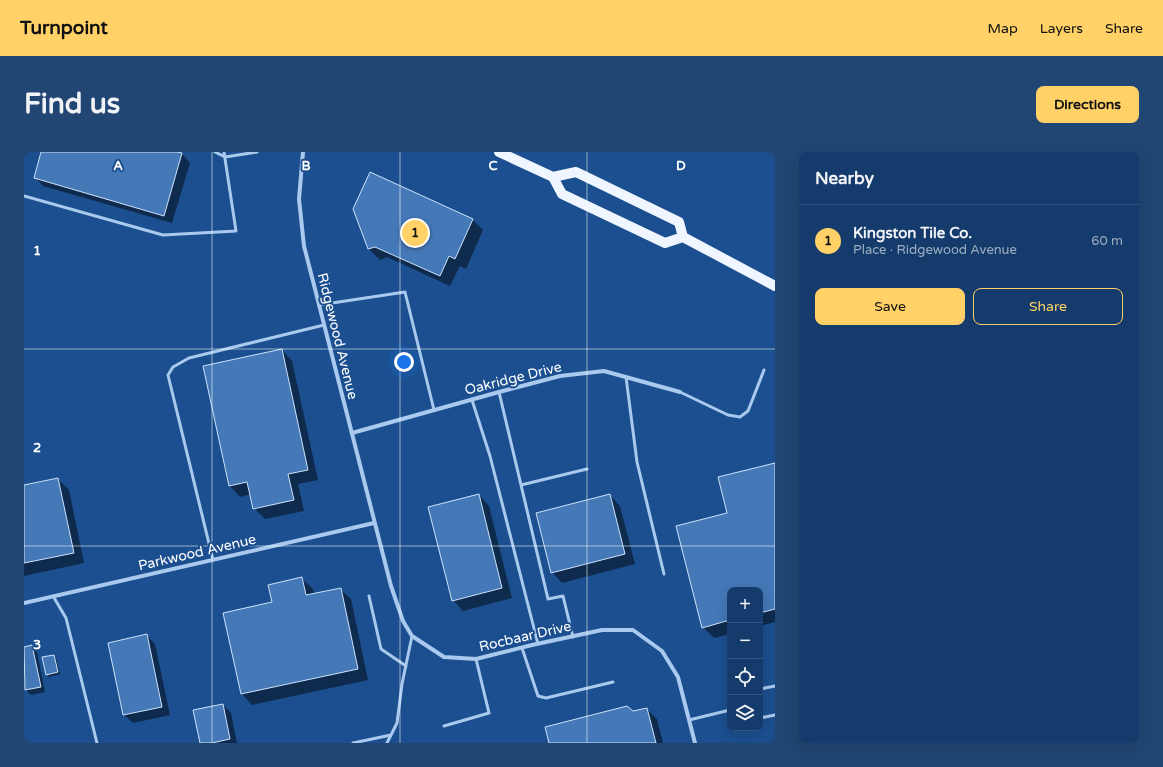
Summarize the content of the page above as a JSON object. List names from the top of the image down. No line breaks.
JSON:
{"streets":{"street":["Ridgewood Avenue","Oakridge Drive","Parkwood Avenue","Rocbaar Drive"]},"crossings":[["Ridgewood Avenue","Oakridge Drive"],["Ridgewood Avenue","Parkwood Avenue"],["Ridgewood Avenue","Rocbaar Drive"],["Parkwood Avenue","Rocbaar Drive"]],"page":{"header":"Turnpoint","nav":["Map","Layers","Share"],"buttons":["Directions",["Save","Share"]],"title":"Find us","heading":"Nearby","list":[{"mark":"1","name":"Kingston Tile Co.","note":"Place · Ridgewood Avenue","value":"60 m"}],"pins":"1","map_buttons":["+","−"]},"grid":{"columns":["A","B","C","D"],"rows":["1","2","3"]}}
